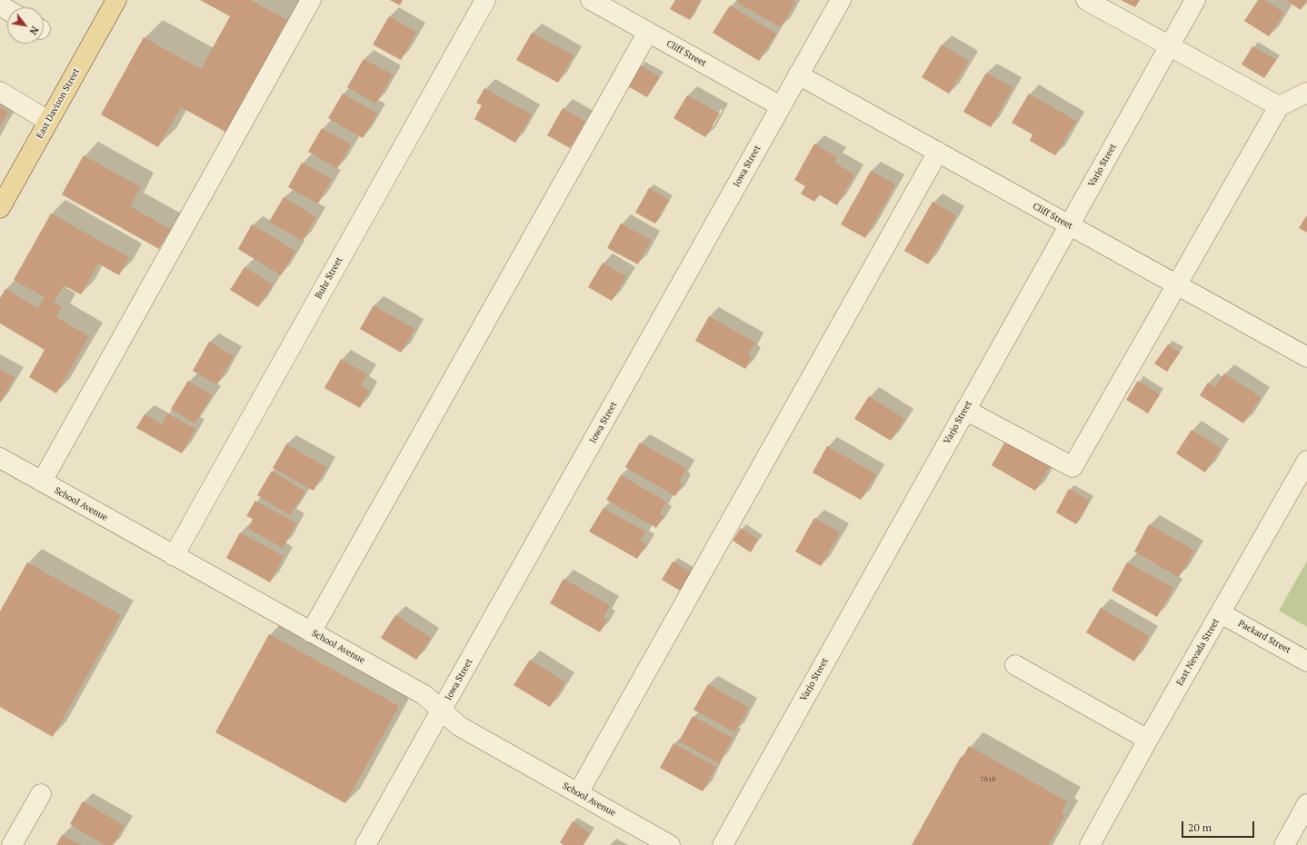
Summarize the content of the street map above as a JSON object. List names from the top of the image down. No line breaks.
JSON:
{"streets":{"main road":["East Davison Street"],"street":["Cliff Street","Varjo Street","Iowa Street","Buhr Street","School Avenue","Packard Street","East Nevada Street"]},"crossings":[["Cliff Street","Varjo Street"],["Cliff Street","Iowa Street"],["Iowa Street","School Avenue"],["Buhr Street","School Avenue"],["Packard Street","East Nevada Street"]],"house_numbers":["7616"],"scale_bar":"20 m","north":"bottom right"}
